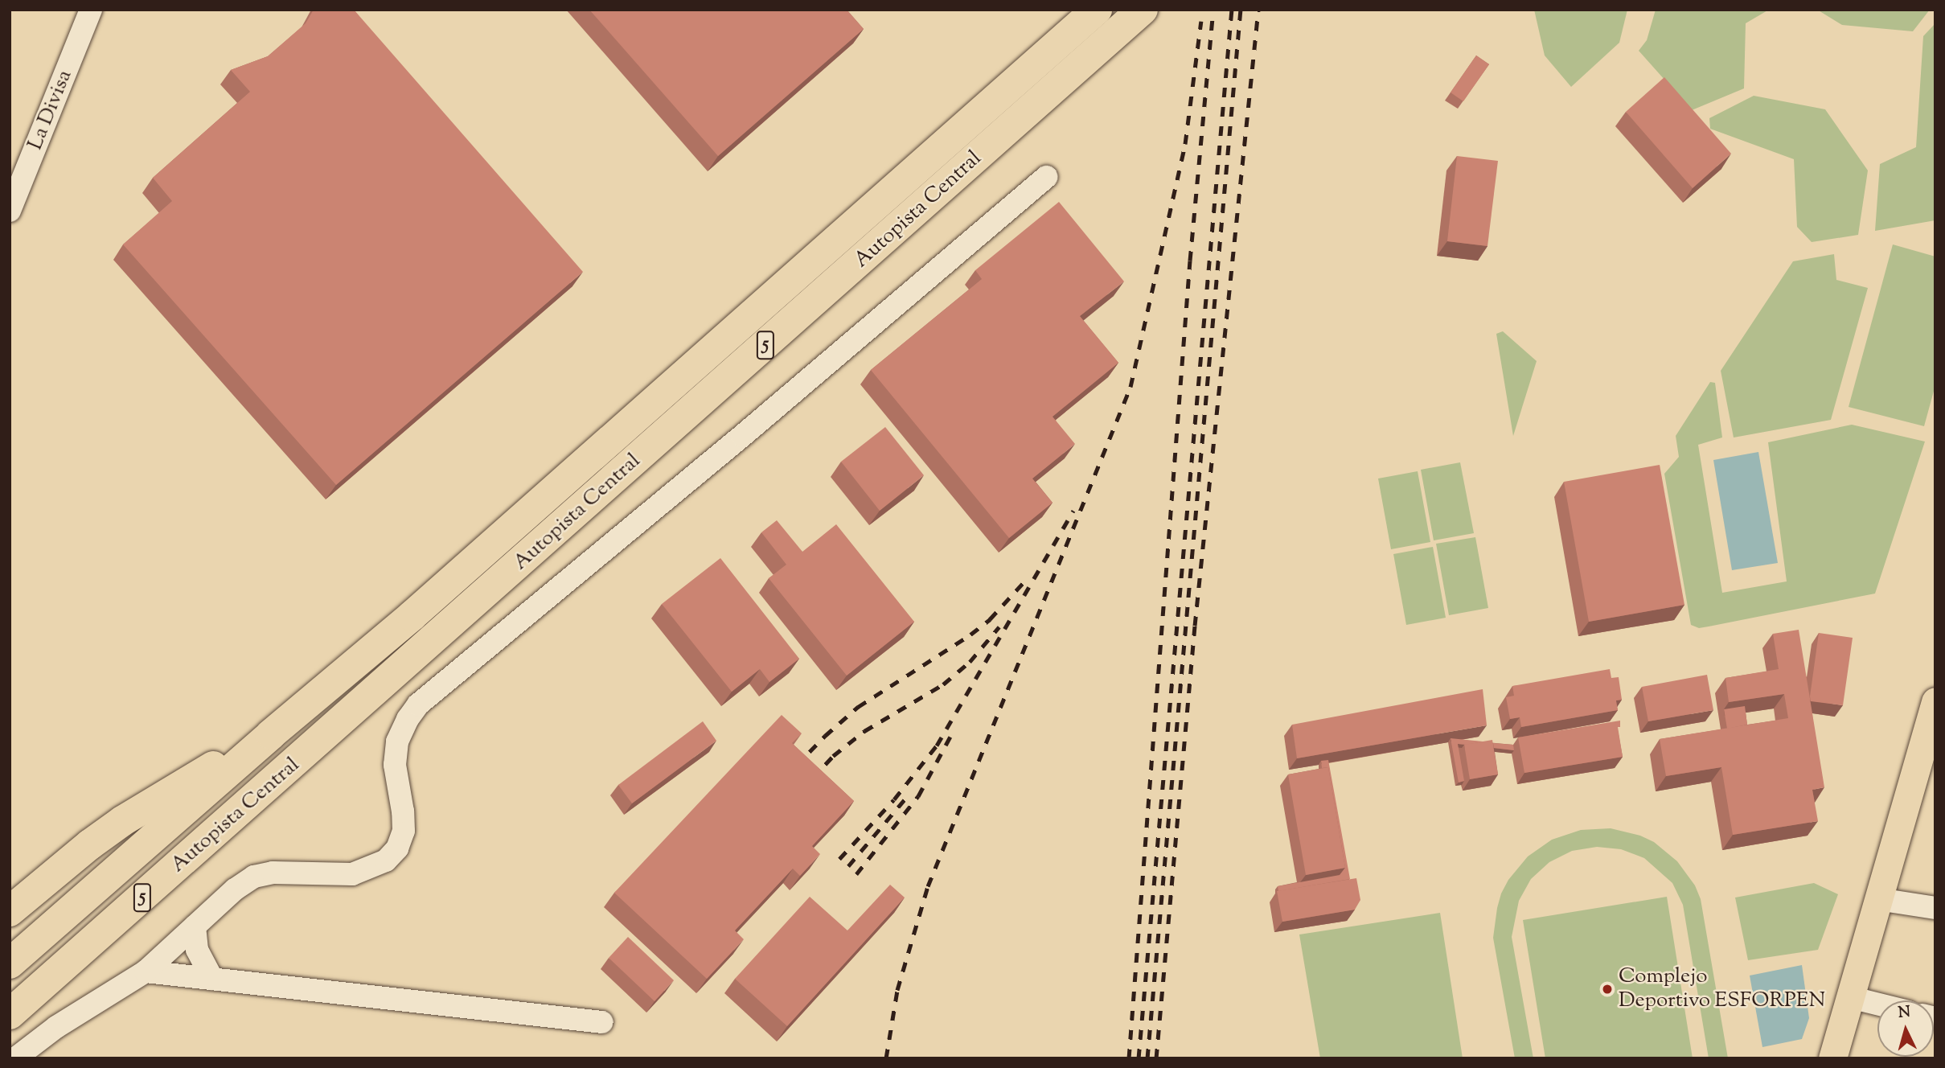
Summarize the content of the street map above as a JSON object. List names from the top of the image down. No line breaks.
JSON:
{"streets":{"highway":["Autopista Central","5"],"street":["La Divisa"]},"places":["Complejo Deportivo ESFORPEN"],"north":"top"}
